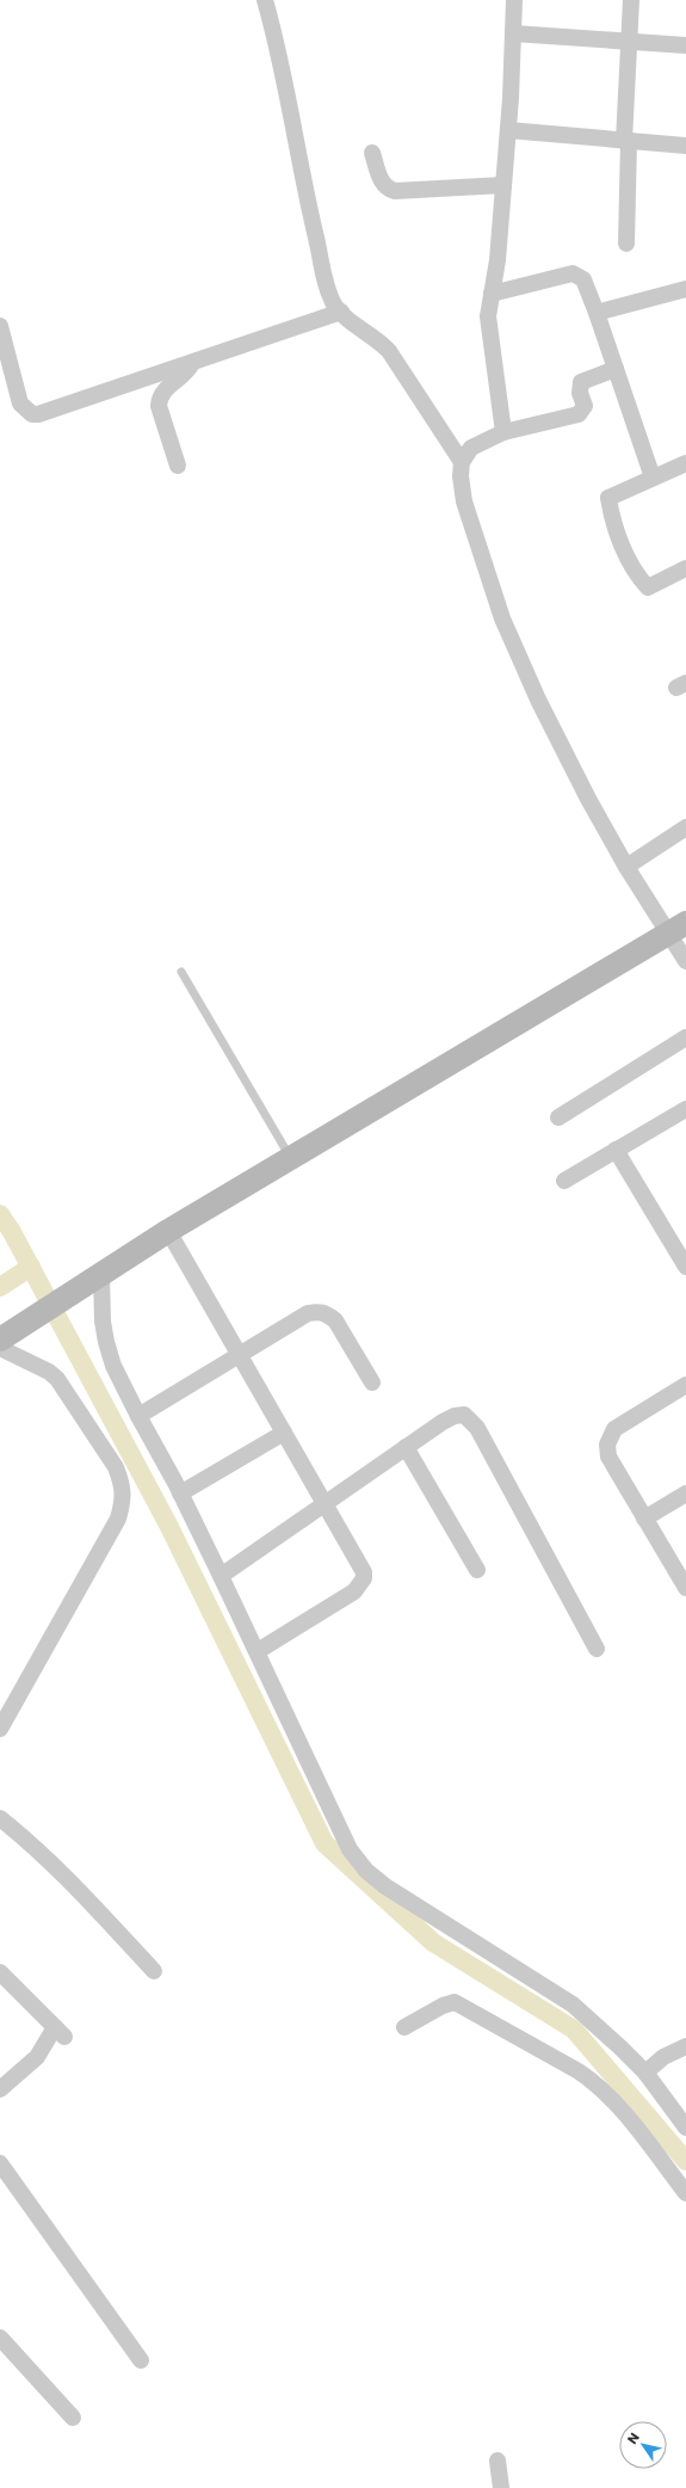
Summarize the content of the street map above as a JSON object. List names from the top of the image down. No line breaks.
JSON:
{"north":"top left"}
